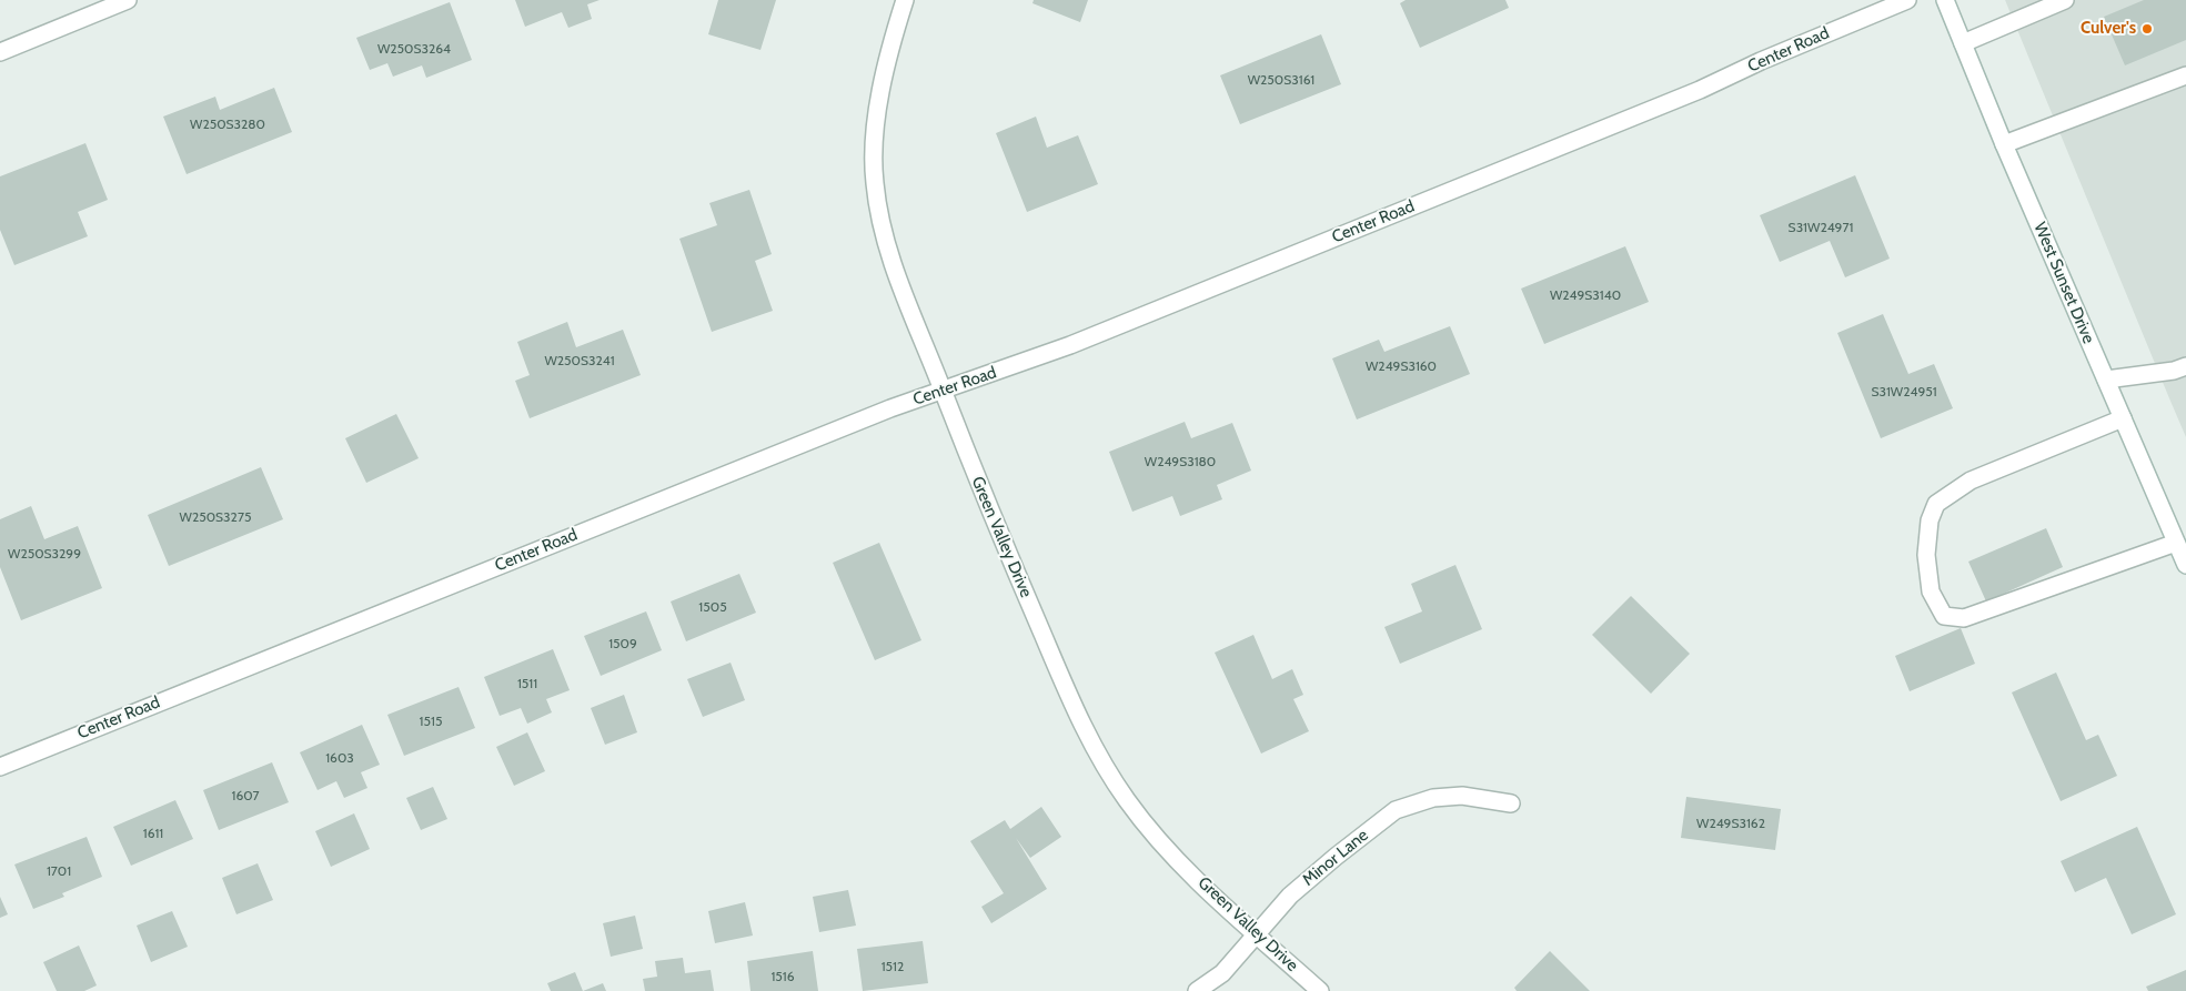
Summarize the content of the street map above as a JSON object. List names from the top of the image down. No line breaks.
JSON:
{"streets":{"street":["Center Road","West Sunset Drive","Green Valley Drive","Minor Lane"]},"crossings":[["Center Road","Green Valley Drive"],["Green Valley Drive","Minor Lane"]],"places":["Culver's"],"house_numbers":["W250S3264","W250S3161","W250S3280","S31W24971","W249S3140","W250S3241","W249S3160","S31W24951","W249S3180","W250S3275","W250S3299","1505","1509","1511","1515","1603","1607","W249S3162","1611","1701","1512","1516"]}
